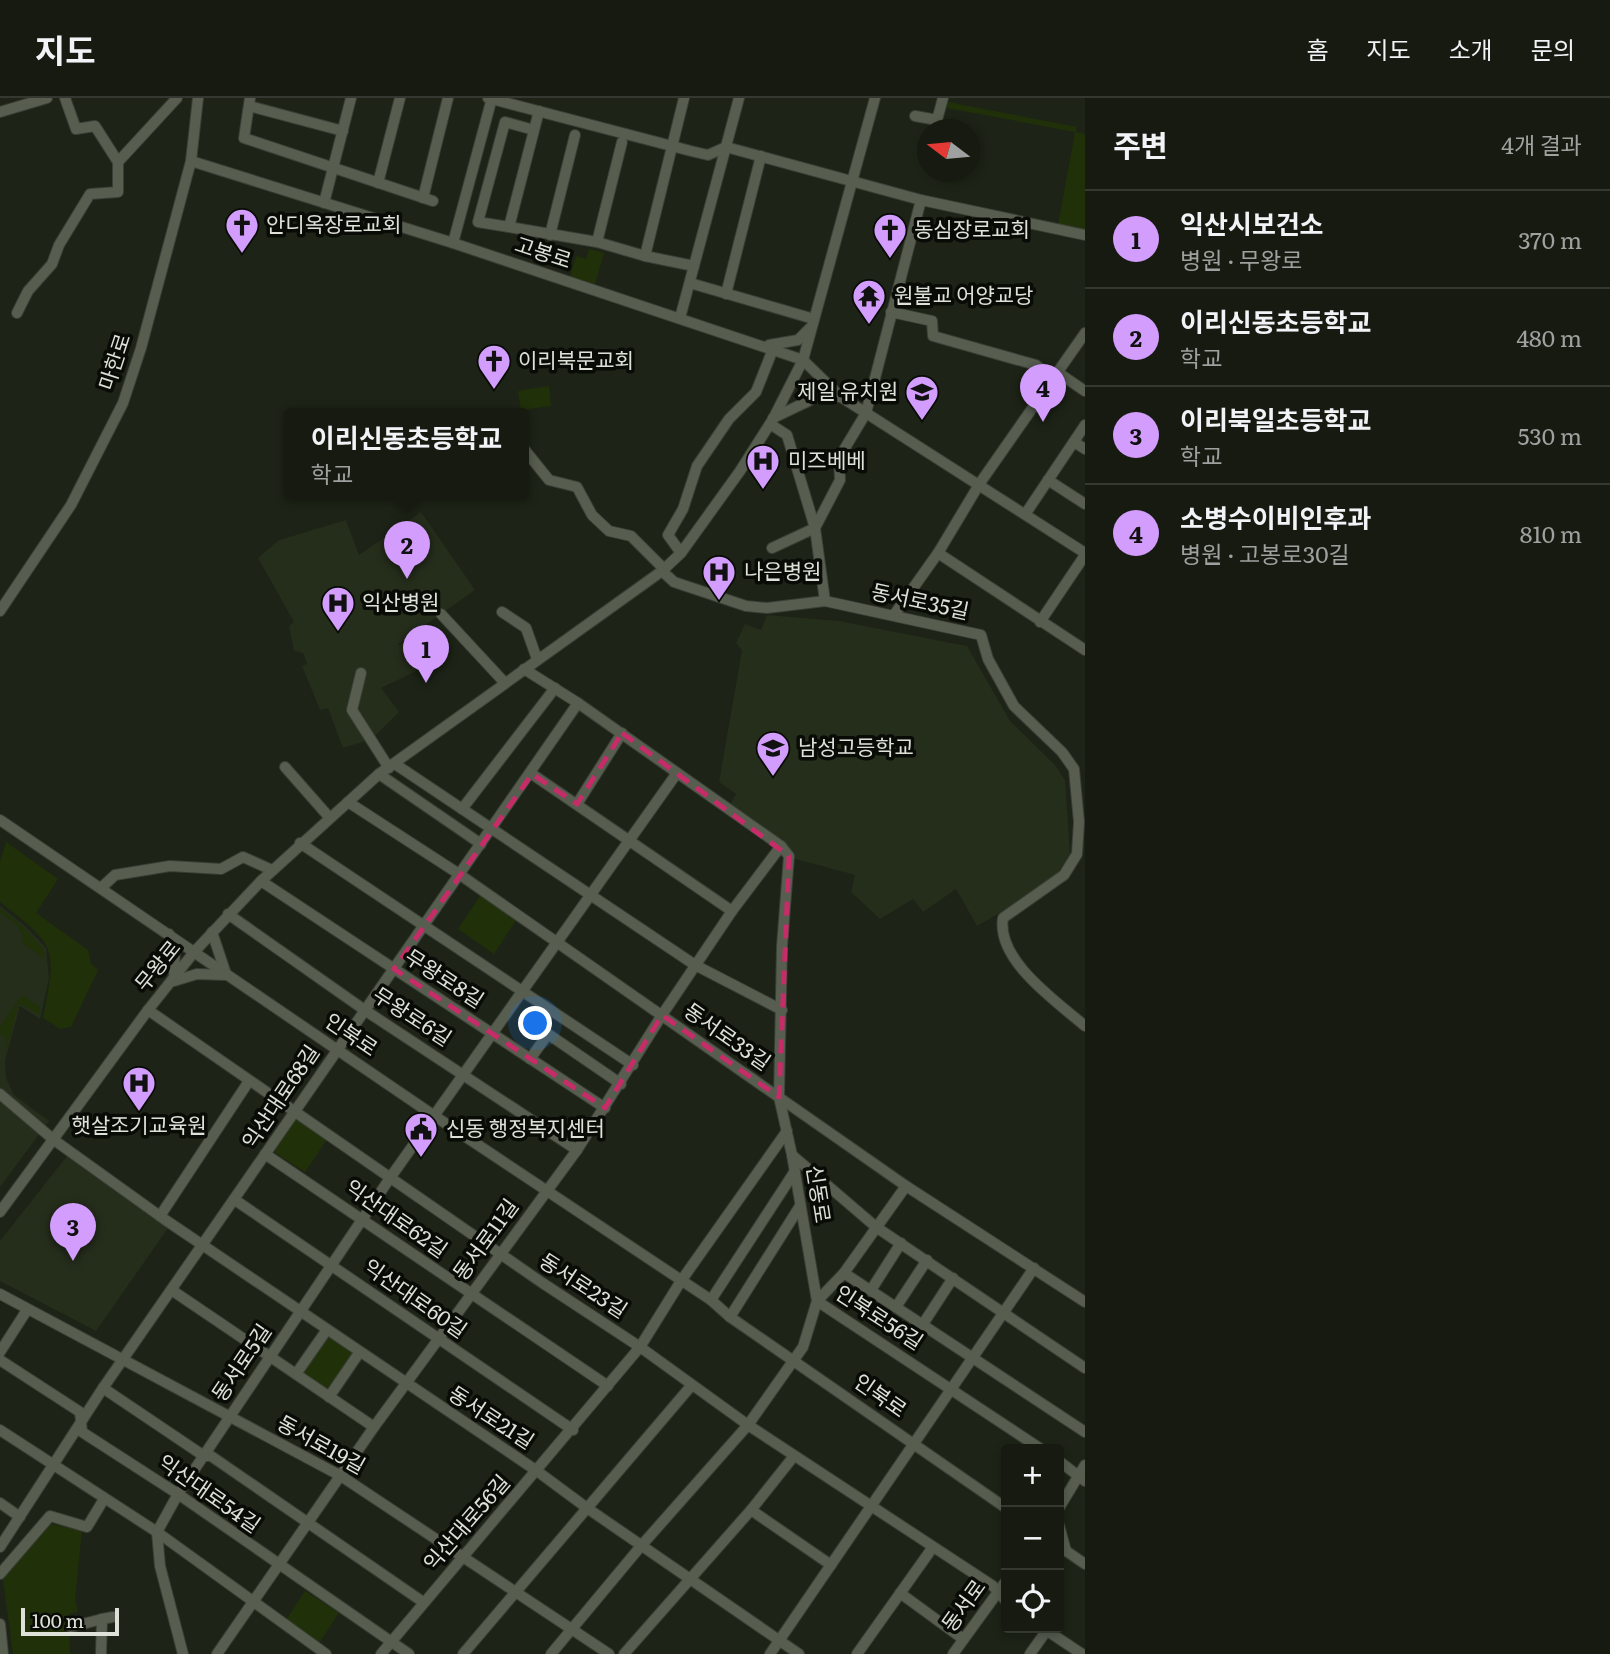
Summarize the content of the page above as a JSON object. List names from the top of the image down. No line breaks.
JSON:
{"streets":{"street":["고봉로","마한로","동서로35길","무왕로","무왕로8길","무왕로6길","인북로","동서로33길","익산대로68길","신동로","익산대로62길","동서로11길","동서로23길","익산대로60길","인북로56길","동서로5길","동서로21길","동서로19길","익산대로54길","익산대로56길","동서로"]},"crossings":[["고봉로","마한로"],["고봉로","무왕로"],["동서로35길","무왕로"],["무왕로","무왕로8길"],["무왕로","무왕로6길"],["무왕로","인북로"],["무왕로","동서로33길"],["무왕로","동서로23길"],["무왕로","동서로21길"],["무왕로8길","익산대로68길"],["무왕로8길","동서로11길"],["무왕로8길","동서로5길"],["무왕로6길","익산대로68길"],["무왕로6길","동서로11길"],["무왕로6길","동서로5길"],["인북로","익산대로68길"],["인북로","신동로"],["인북로","동서로11길"],["인북로","동서로5길"],["인북로","익산대로56길"],["동서로33길","익산대로68길"],["동서로33길","신동로"],["동서로33길","동서로11길"],["동서로33길","인북로56길"],["동서로33길","동서로5길"],["익산대로68길","익산대로62길"],["익산대로68길","동서로23길"],["익산대로68길","익산대로60길"],["익산대로68길","동서로21길"],["익산대로68길","동서로19길"],["익산대로68길","익산대로54길"],["신동로","동서로11길"],["신동로","동서로23길"],["신동로","인북로56길"],["신동로","동서로21길"],["신동로","동서로19길"],["익산대로62길","동서로11길"],["익산대로62길","동서로5길"],["익산대로62길","익산대로56길"],["동서로11길","동서로23길"],["동서로11길","익산대로60길"],["동서로11길","동서로21길"],["동서로11길","동서로19길"],["동서로11길","익산대로54길"],["동서로23길","동서로5길"],["동서로23길","익산대로56길"],["동서로23길","동서로"],["익산대로60길","동서로5길"],["익산대로60길","익산대로56길"],["동서로5길","동서로21길"],["동서로5길","동서로19길"],["동서로5길","익산대로54길"],["동서로21길","익산대로56길"],["동서로19길","익산대로56길"],["익산대로54길","익산대로56길"]],"places":{"church":["안디옥장로교회","동심장로교회","이리북문교회"],"temple":["원불교 어양교당"],"school or university":["제일 유치원","남성고등학교"],"hospital":["미즈베베","나은병원","익산병원","햇살조기교육원"],"public building":["신동 행정복지센터"]},"scale_bar":"100 m","north":"left","page":{"header":"지도","nav":["홈","지도","소개","문의"],"heading":["주변","4개 결과"],"list":[{"mark":"1","name":"익산시보건소","note":"병원 · 무왕로","value":"370 m"},{"mark":"2","name":"이리신동초등학교","note":"학교","value":"480 m"},{"mark":"3","name":"이리북일초등학교","note":"학교","value":"530 m"},{"mark":"4","name":"소병수이비인후과","note":"병원 · 고봉로30길","value":"810 m"}],"pins":["4","2","1","3"],"popup":["이리신동초등학교","학교"],"map_buttons":["+","−"],"scale":"100 m"}}
